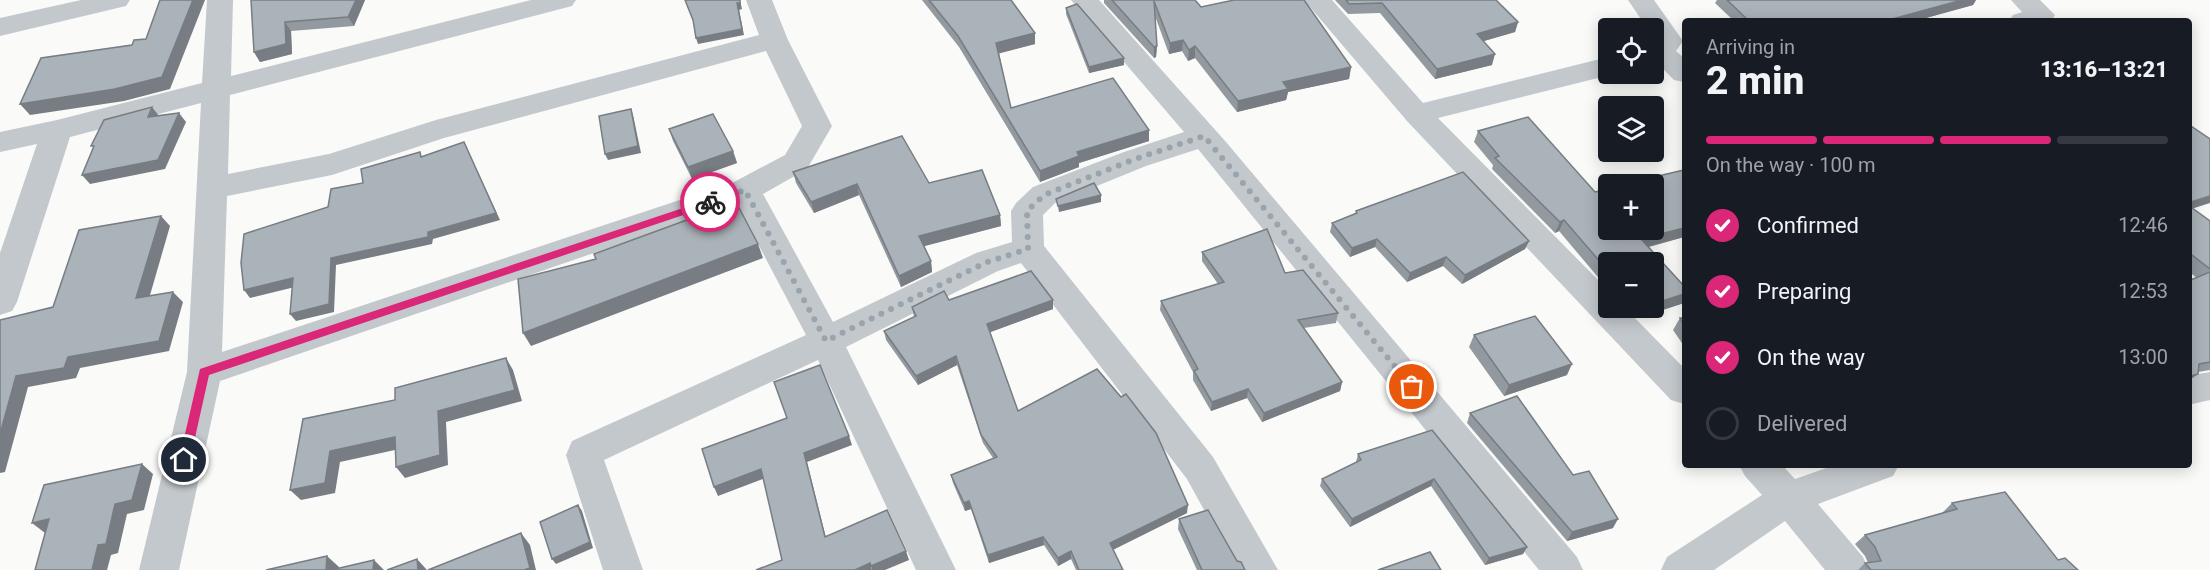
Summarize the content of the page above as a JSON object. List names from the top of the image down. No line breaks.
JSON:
{"page":{"map_buttons":["+","−"],"heading":["2 min","Arriving in","13:16–13:21"],"bar":"On the way · 100 m","list":[["Confirmed","12:46"],["Preparing","12:53"],["On the way","13:00"],"Delivered"]}}
